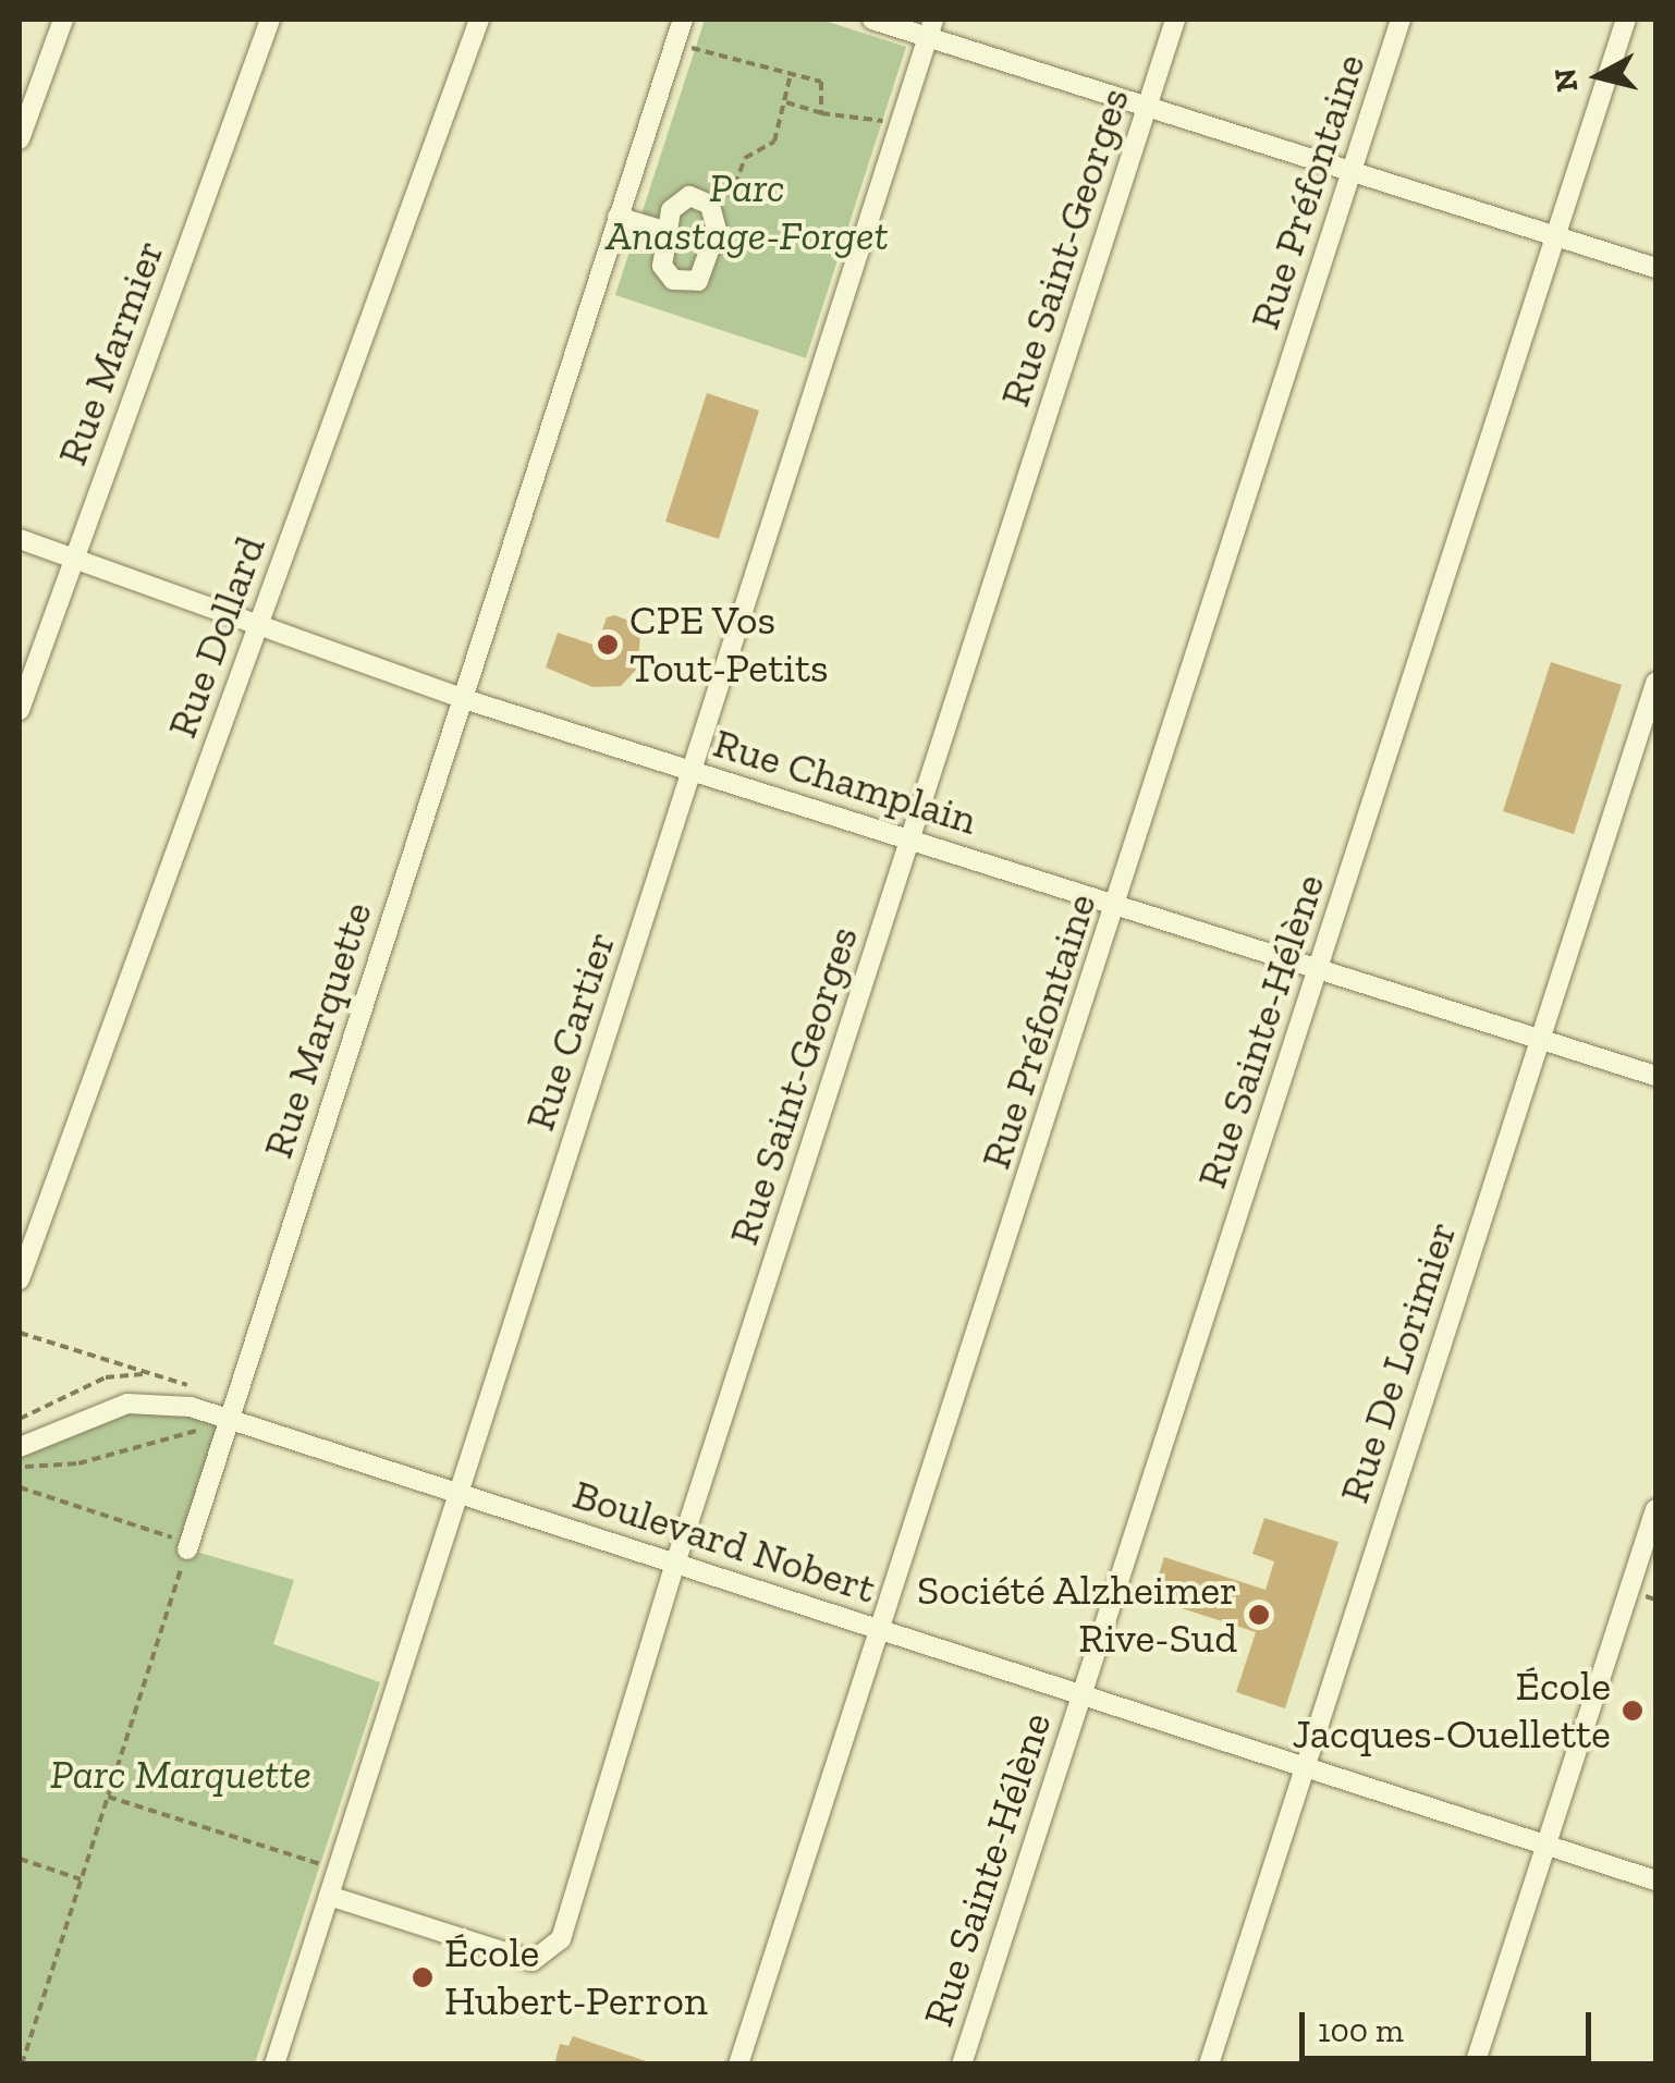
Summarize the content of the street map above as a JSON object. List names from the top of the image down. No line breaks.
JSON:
{"streets":{"street":["Rue Préfontaine","Rue Saint-Georges","Rue Marmier","Rue Dollard","Rue Champlain","Rue Marquette","Rue Cartier","Rue Sainte-Hélène","Rue De Lorimier","Boulevard Nobert"]},"crossings":[["Rue Préfontaine","Rue Champlain"],["Rue Préfontaine","Boulevard Nobert"],["Rue Saint-Georges","Rue Champlain"],["Rue Saint-Georges","Rue Cartier"],["Rue Saint-Georges","Boulevard Nobert"],["Rue Marmier","Rue Champlain"],["Rue Dollard","Rue Champlain"],["Rue Champlain","Rue Marquette"],["Rue Champlain","Rue Cartier"],["Rue Champlain","Rue Sainte-Hélène"],["Rue Champlain","Rue De Lorimier"],["Rue Marquette","Boulevard Nobert"],["Rue Cartier","Boulevard Nobert"],["Rue Sainte-Hélène","Boulevard Nobert"],["Rue De Lorimier","Boulevard Nobert"]],"parks":["Parc Anastage-Forget","Parc Marquette"],"places":["CPE Vos Tout-Petits","Société Alzheimer Rive-Sud","École Jacques-Ouellette","École Hubert-Perron"],"scale_bar":"100 m","north":"left"}
